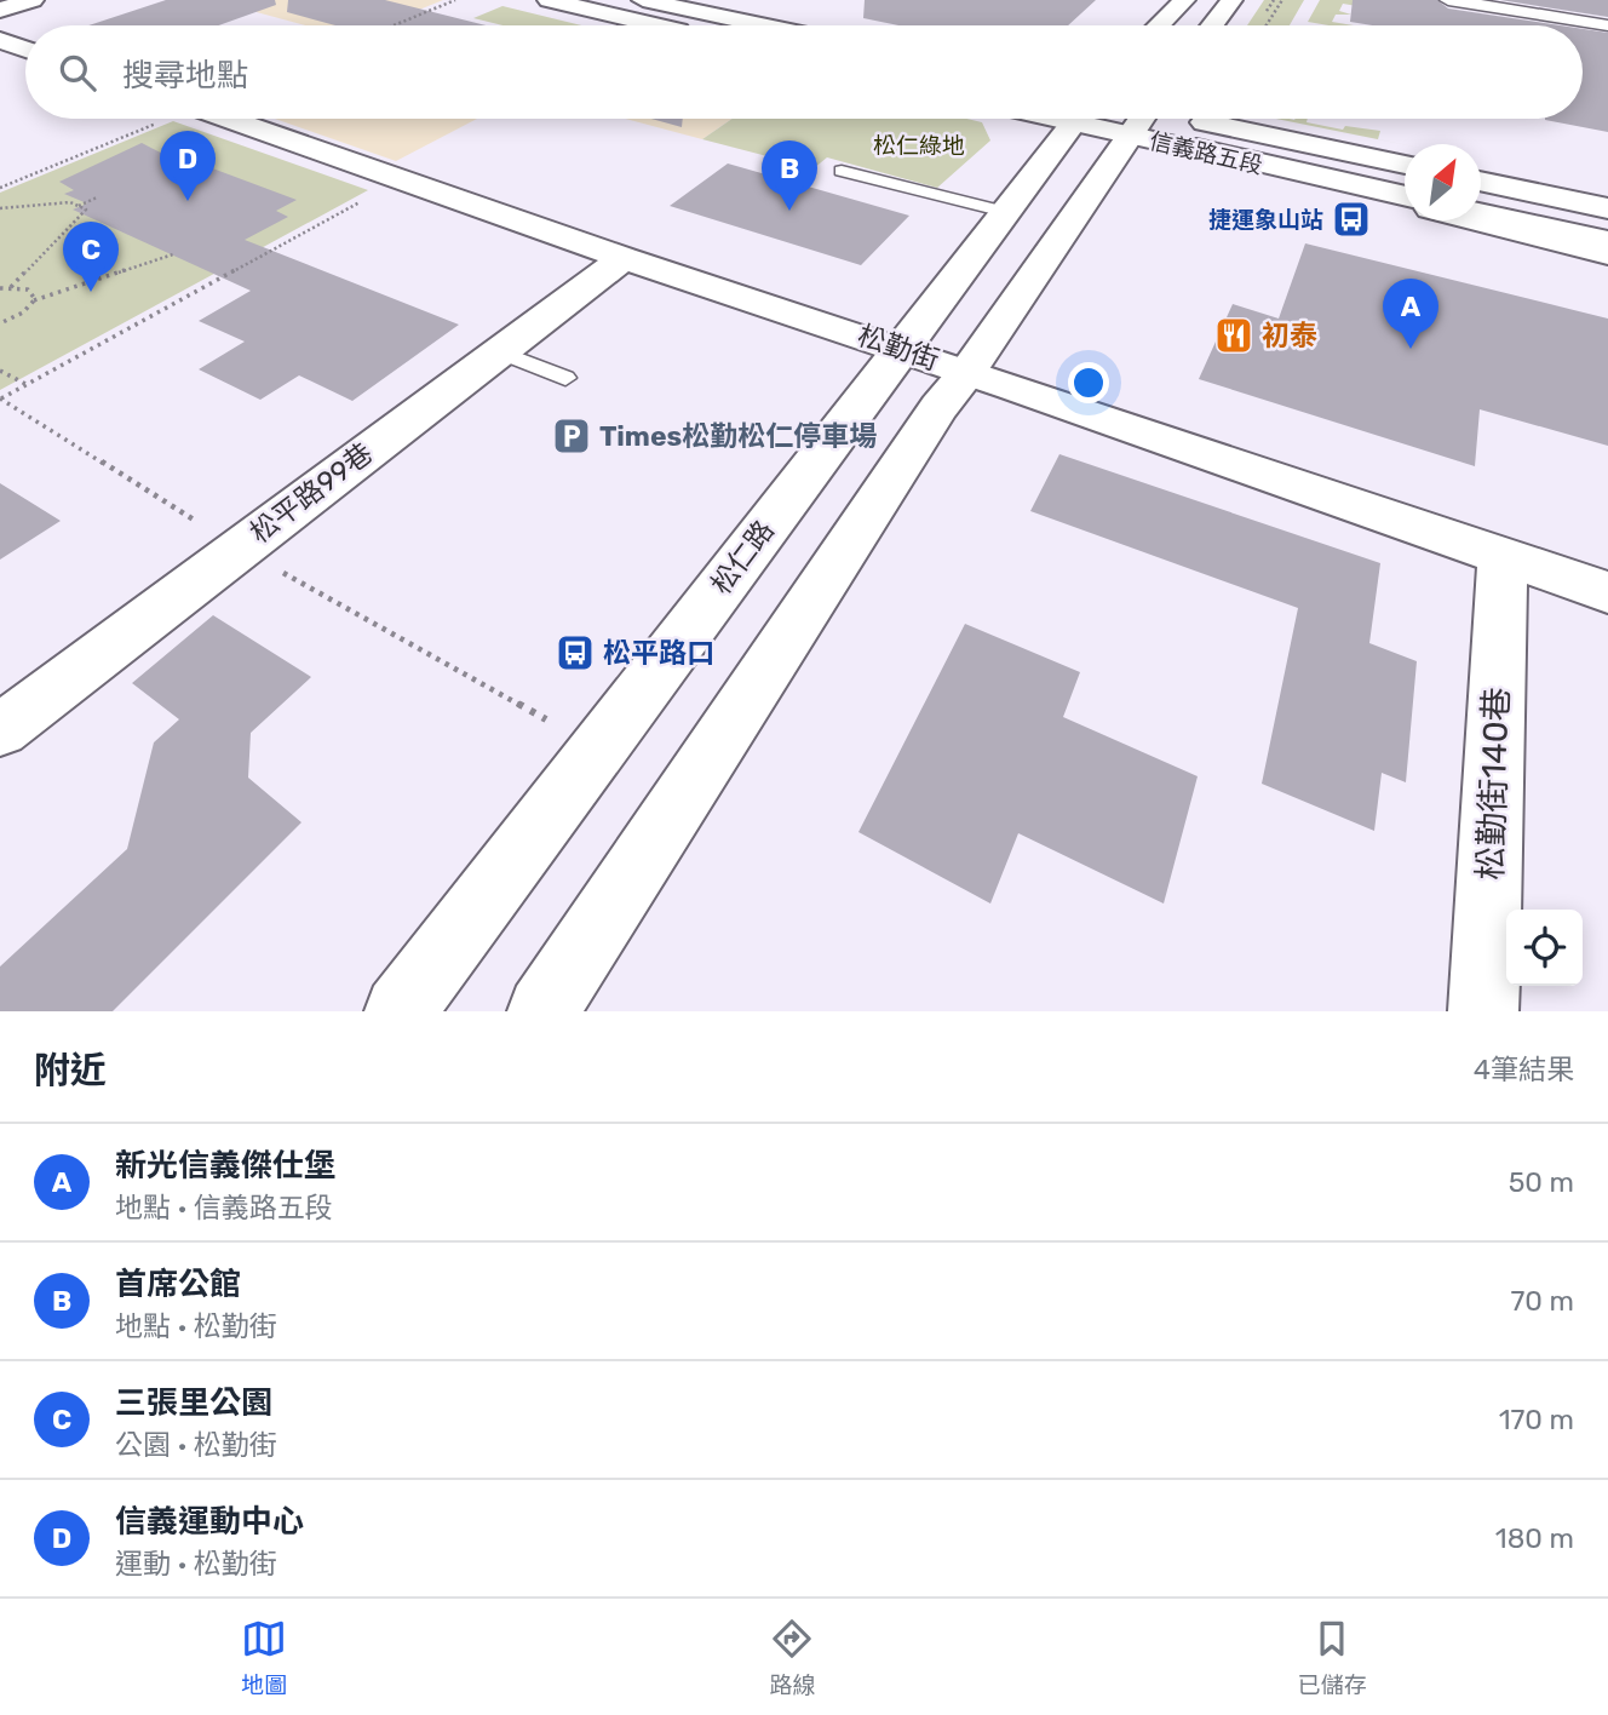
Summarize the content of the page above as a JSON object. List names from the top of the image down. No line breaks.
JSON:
{"streets":{"main road":["信義路五段","松勤街","松平路99巷","松仁路","松勤街140巷"]},"crossings":[["松勤街","松平路99巷"],["松勤街","松仁路"],["松勤街","松勤街140巷"]],"parks":["松仁綠地"],"places":{"bus stop":["捷運象山站","松平路口"],"restaurant":["初泰"],"parking":["Times松勤松仁停車場"]},"north":"top right","page":{"search":"搜尋地點","pins":["D","B","C","A"],"heading":["附近","4筆結果"],"list":[{"mark":"A","name":"新光信義傑仕堡","note":"地點 · 信義路五段","value":"50 m"},{"mark":"B","name":"首席公館","note":"地點 · 松勤街","value":"70 m"},{"mark":"C","name":"三張里公園","note":"公園 · 松勤街","value":"170 m"},{"mark":"D","name":"信義運動中心","note":"運動 · 松勤街","value":"180 m"}],"nav":["地圖","路線","已儲存"]}}
